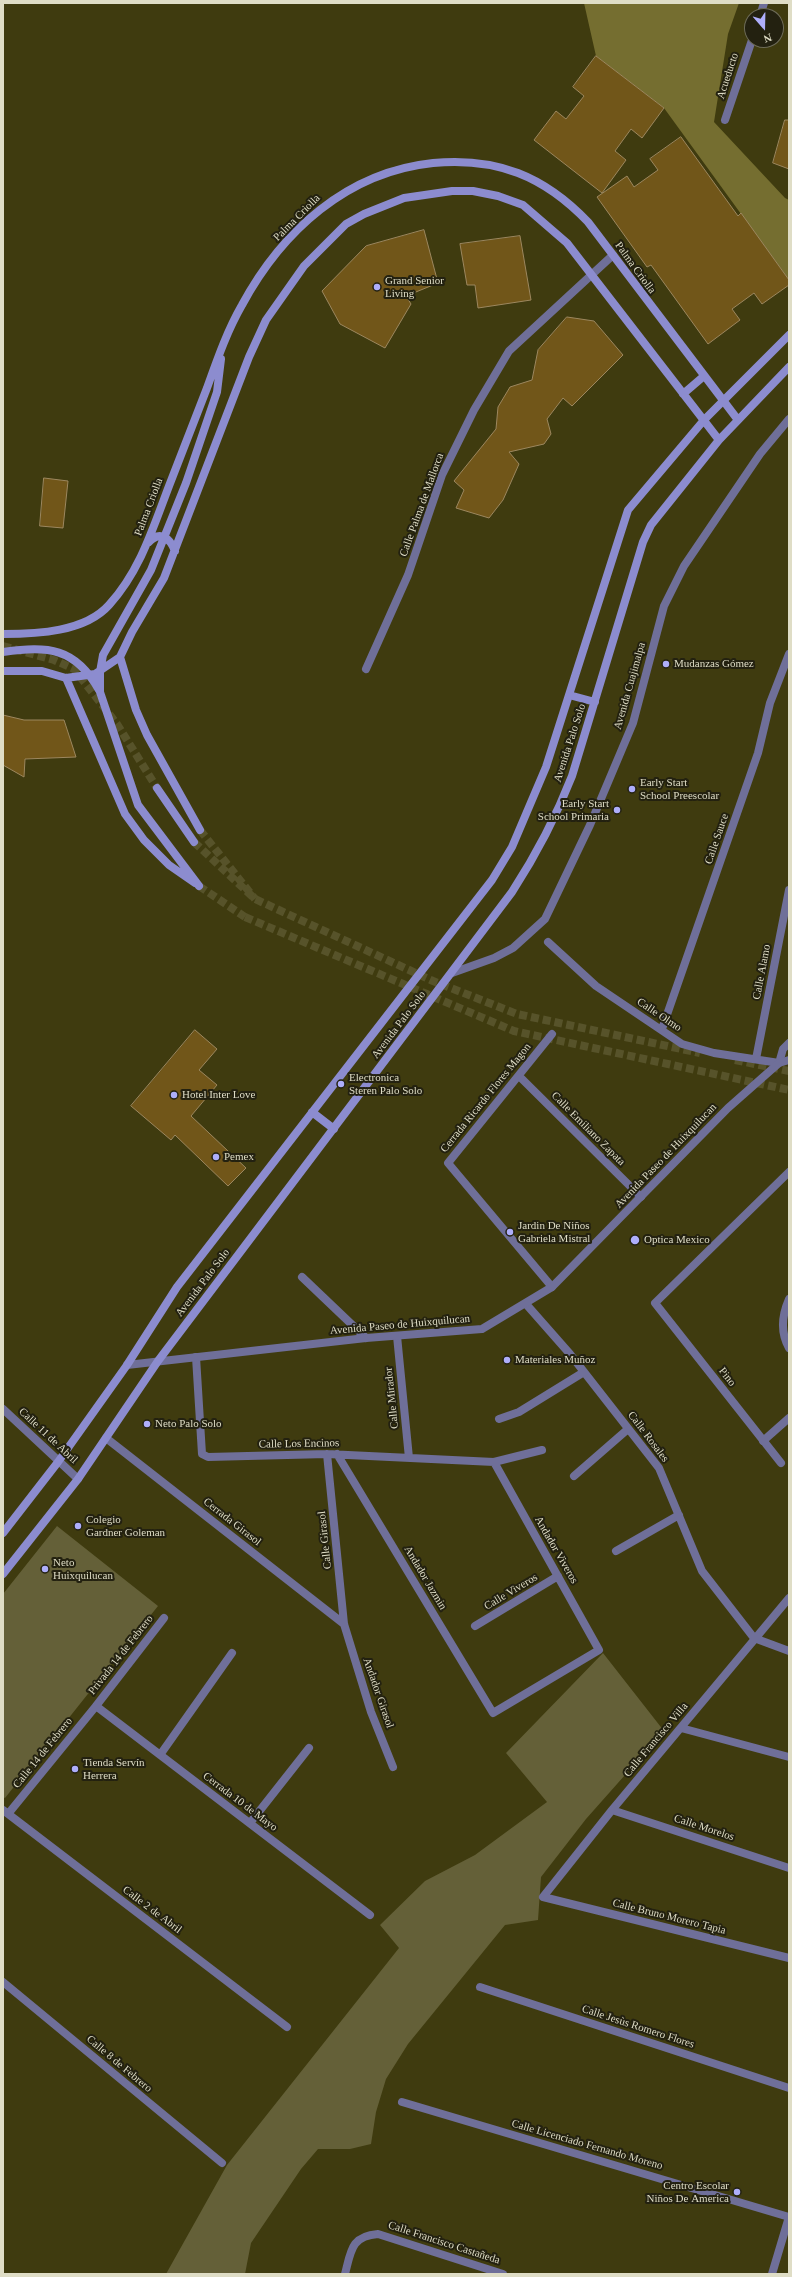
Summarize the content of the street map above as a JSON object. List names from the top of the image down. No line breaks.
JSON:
{"streets":{"main road":["Palma Criolla","Avenida Palo Solo"],"street":["Acueducto","Calle Palma de Mallorca","Avenida Cuajimalpa","Calle Sauce","Calle Alamo","Calle Olmo","Cerrada Ricardo Flores Magon","Calle Emiliano Zapata","Avenida Paseo de Huixquilucan","Pino","Calle Mirador","Calle 11 de Abril","Calle Rosales","Calle Los Encinos","Cerrada Girasol","Calle Girasol","Andador Viveros","Andador Jazmin","Calle Viveros","Privada 14 de Febrero","Andador Girasol","Calle Francisco Villa","Calle 14 de Febrero","Cerrada 10 de Mayo","Calle Morelos","Calle 2 de Abril","Calle Bruno Morero Tapia","Calle Jesùs Romero Flores","Calle 8 de Febrero","Calle Licenciado Fernando Moreno","Calle Francisco Castañeda"]},"crossings":[["Palma Criolla","Calle Palma de Mallorca"],["Palma Criolla","Avenida Palo Solo"],["Avenida Cuajimalpa","Avenida Palo Solo"],["Avenida Palo Solo","Avenida Paseo de Huixquilucan"],["Avenida Palo Solo","Calle 11 de Abril"],["Avenida Palo Solo","Cerrada Girasol"],["Calle Sauce","Calle Olmo"],["Calle Alamo","Calle Olmo"],["Calle Olmo","Avenida Paseo de Huixquilucan"],["Cerrada Ricardo Flores Magon","Calle Emiliano Zapata"],["Cerrada Ricardo Flores Magon","Avenida Paseo de Huixquilucan"],["Calle Emiliano Zapata","Avenida Paseo de Huixquilucan"],["Avenida Paseo de Huixquilucan","Calle Mirador"],["Avenida Paseo de Huixquilucan","Calle Rosales"],["Avenida Paseo de Huixquilucan","Calle Los Encinos"],["Calle Mirador","Calle Los Encinos"],["Calle Rosales","Calle Francisco Villa"],["Calle Los Encinos","Calle Girasol"],["Calle Los Encinos","Andador Viveros"],["Calle Los Encinos","Andador Jazmin"],["Cerrada Girasol","Calle Girasol"],["Cerrada Girasol","Andador Girasol"],["Calle Girasol","Andador Girasol"],["Andador Viveros","Andador Jazmin"],["Andador Viveros","Calle Viveros"],["Privada 14 de Febrero","Calle 14 de Febrero"],["Privada 14 de Febrero","Cerrada 10 de Mayo"],["Calle Francisco Villa","Calle Morelos"],["Calle Francisco Villa","Calle Bruno Morero Tapia"],["Calle 14 de Febrero","Cerrada 10 de Mayo"],["Calle 14 de Febrero","Calle 2 de Abril"]],"places":["Grand Senior Living","Mudanzas Gómez","Early Start School Preescolar","Early Start School Primaria","Electronica Steren Palo Solo","Hotel Inter Love","Pemex","Jardin De Niños Gabriela Mistral","Optica Mexico","Materiales Muñoz","Neto Palo Solo","Colegio Gardner Goleman","Neto Huixquilucan","Tienda Servín Herrera","Centro Escolar Niños De America"],"north":"bottom"}
